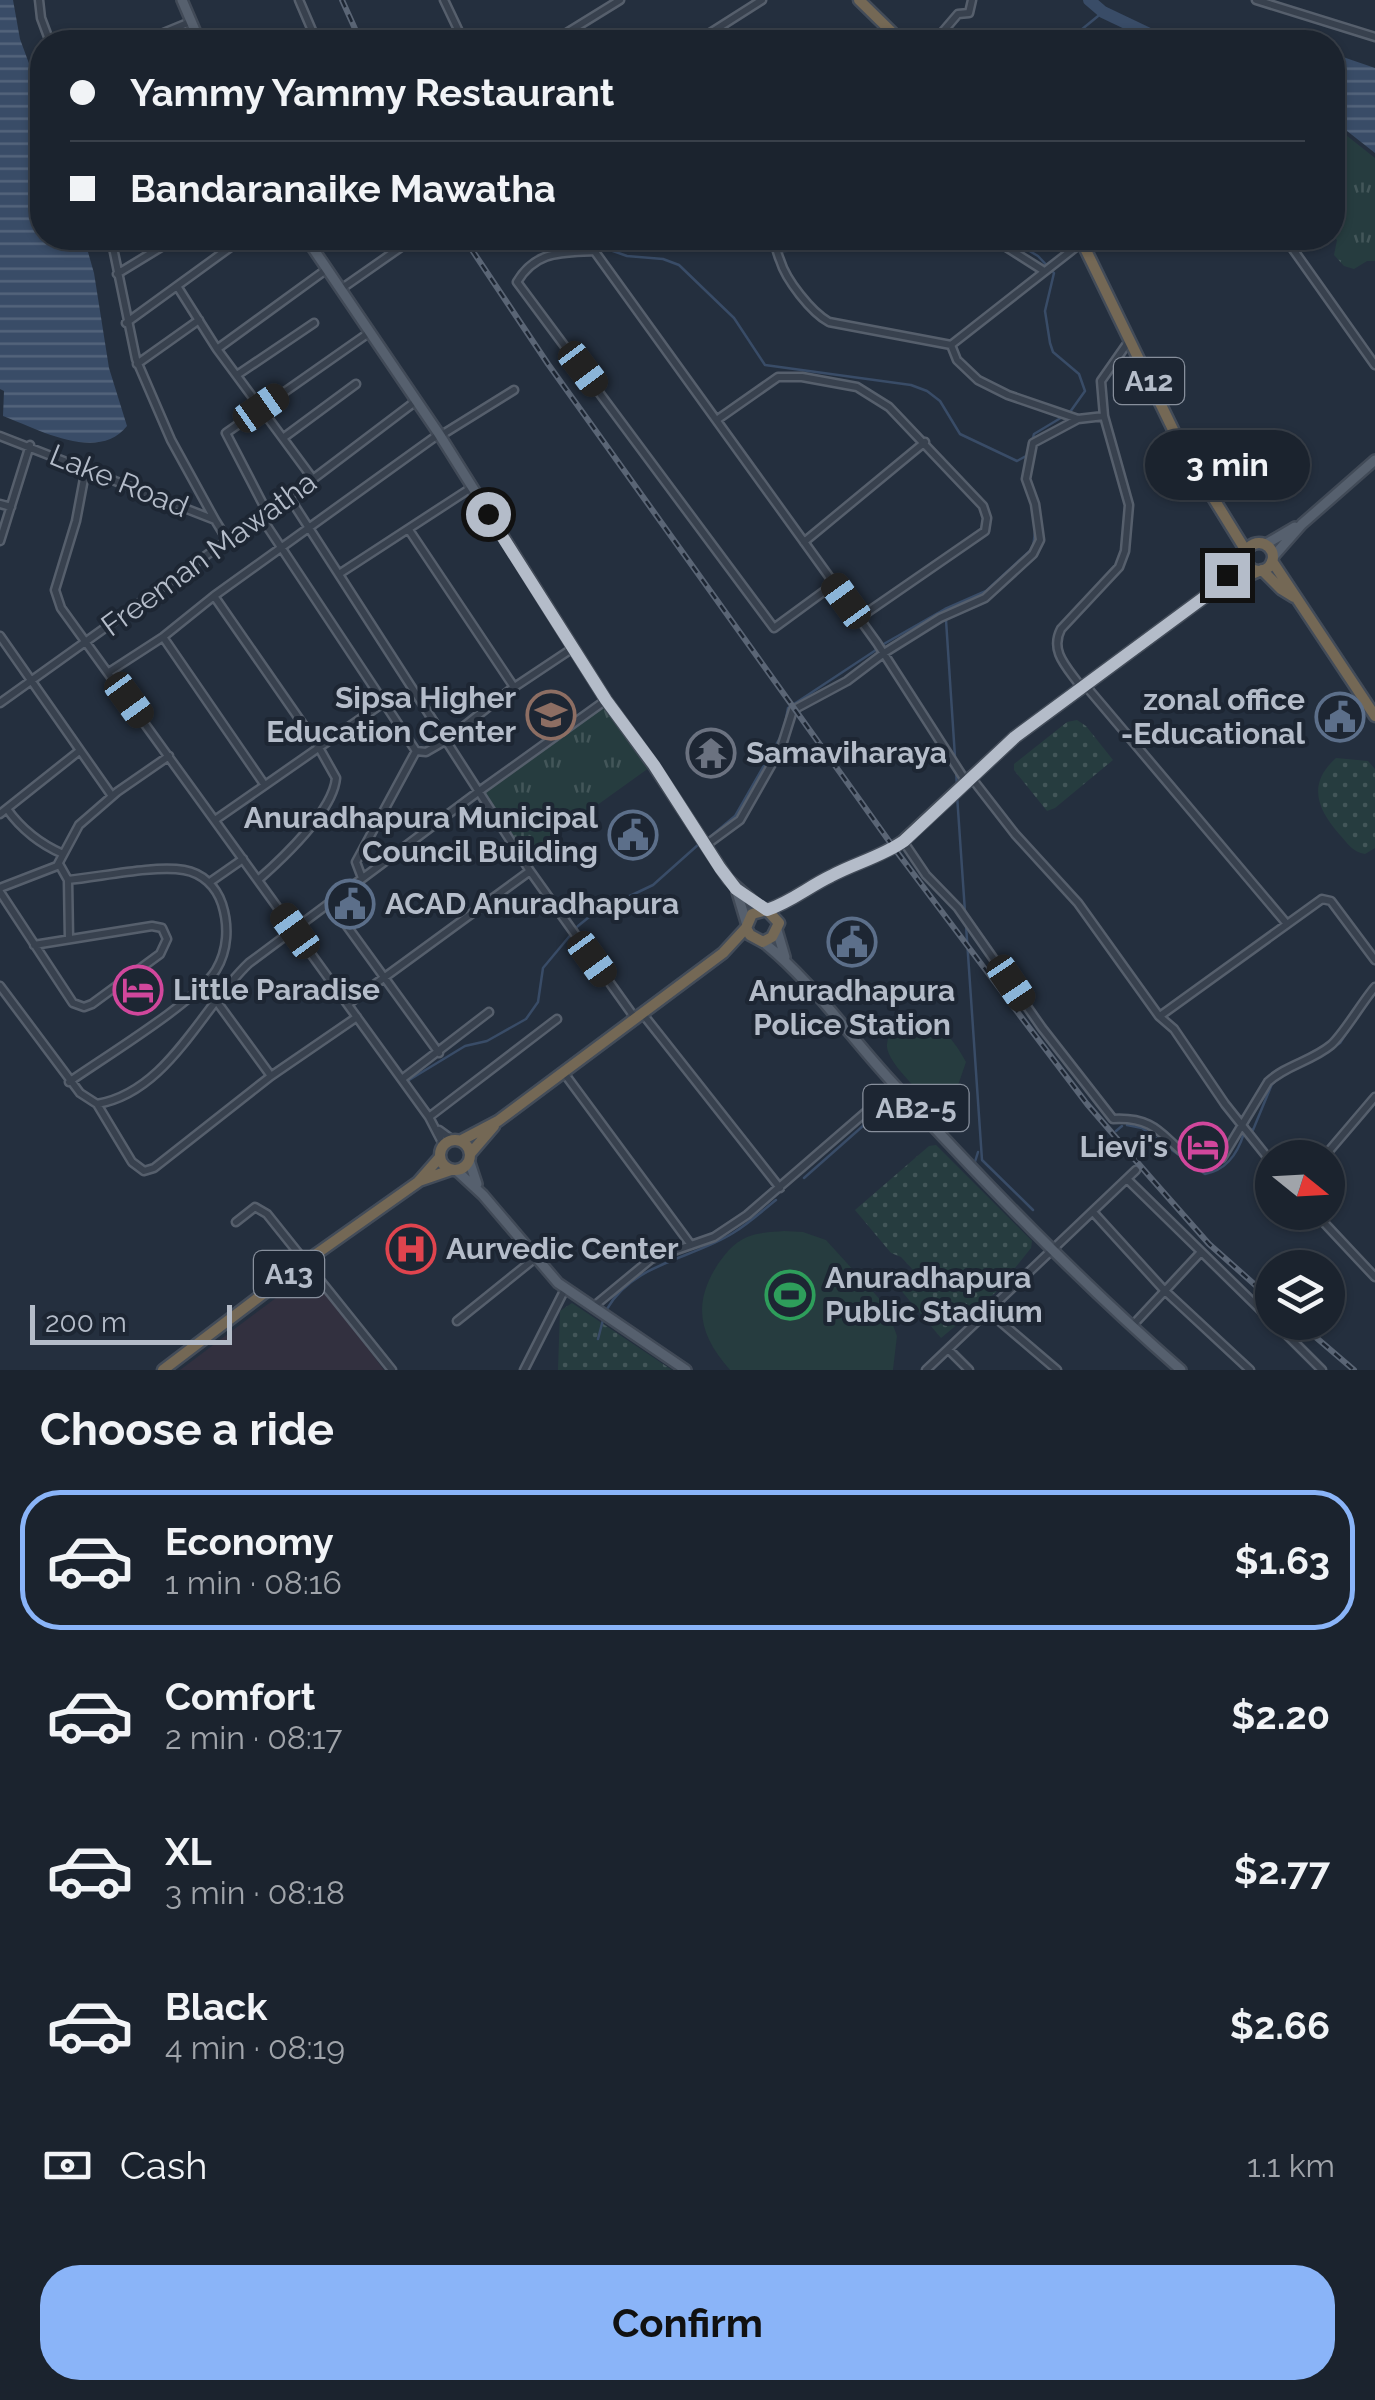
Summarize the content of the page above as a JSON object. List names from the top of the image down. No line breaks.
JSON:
{"streets":{"highway":["A12","A13"],"main road":["AB2-5"],"street":["Lake Road","Freeman Mawatha"]},"crossings":[["Lake Road","Freeman Mawatha"],["AB2-5","A13"]],"places":{"school or university":["Sipsa Higher Education Center"],"public building":["zonal office -Educational","Anuradhapura Municipal Council Building","ACAD Anuradhapura","Anuradhapura Police Station"],"temple":["Samaviharaya"],"hotel":["Little Paradise","Lievi's"],"hospital":["Aurvedic Center"],"sports":["Anuradhapura Public Stadium"]},"scale_bar":"200 m","north":"right","page":{"banner":["Yammy Yammy Restaurant","Bandaranaike Mawatha"],"bubble":"3 min","scale":"200 m","heading":"Choose a ride","list":[{"name":"Economy","note":"1 min · 08:16","value":"$1.63"},{"name":"Comfort","note":"2 min · 08:17","value":"$2.20"},{"name":"XL","note":"3 min · 08:18","value":"$2.77"},{"name":"Black","note":"4 min · 08:19","value":"$2.66"}],"pay":["Cash","1.1 km"],"buttons":"Confirm"}}
